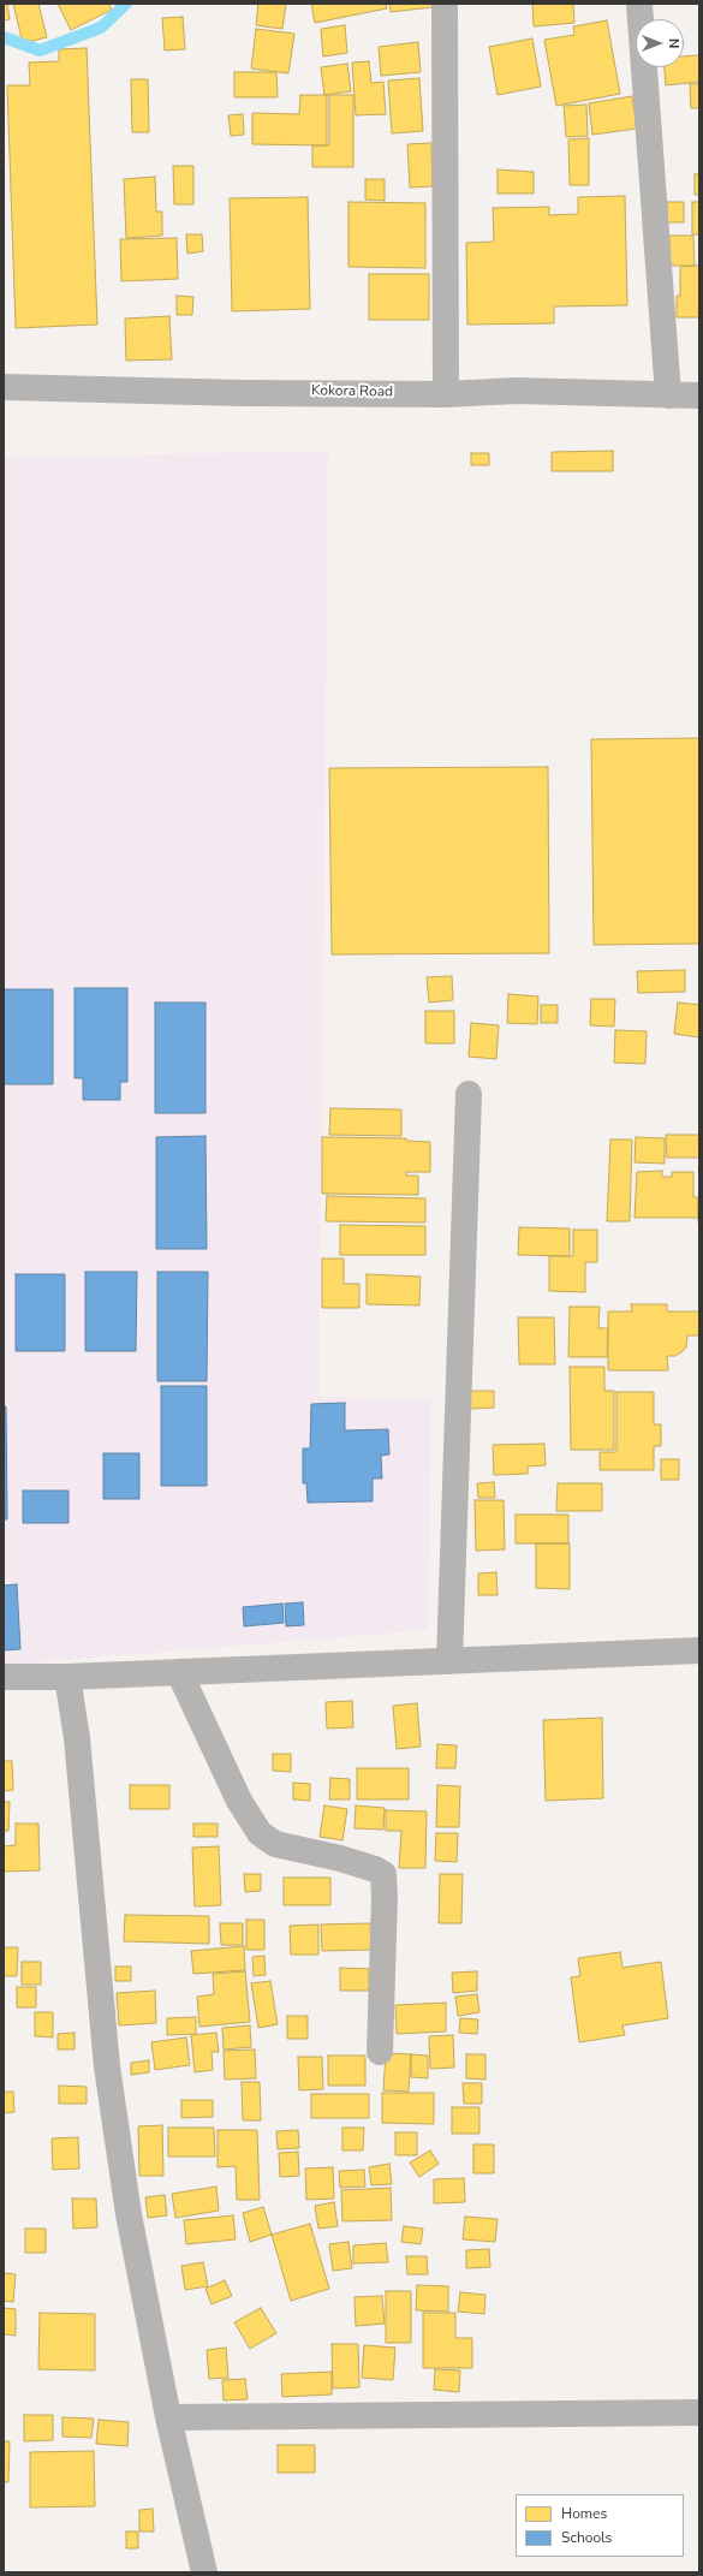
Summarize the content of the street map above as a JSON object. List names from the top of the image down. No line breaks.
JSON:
{"streets":{"street":["Kokora Road"]},"legend":["Homes","Schools"],"north":"right"}
